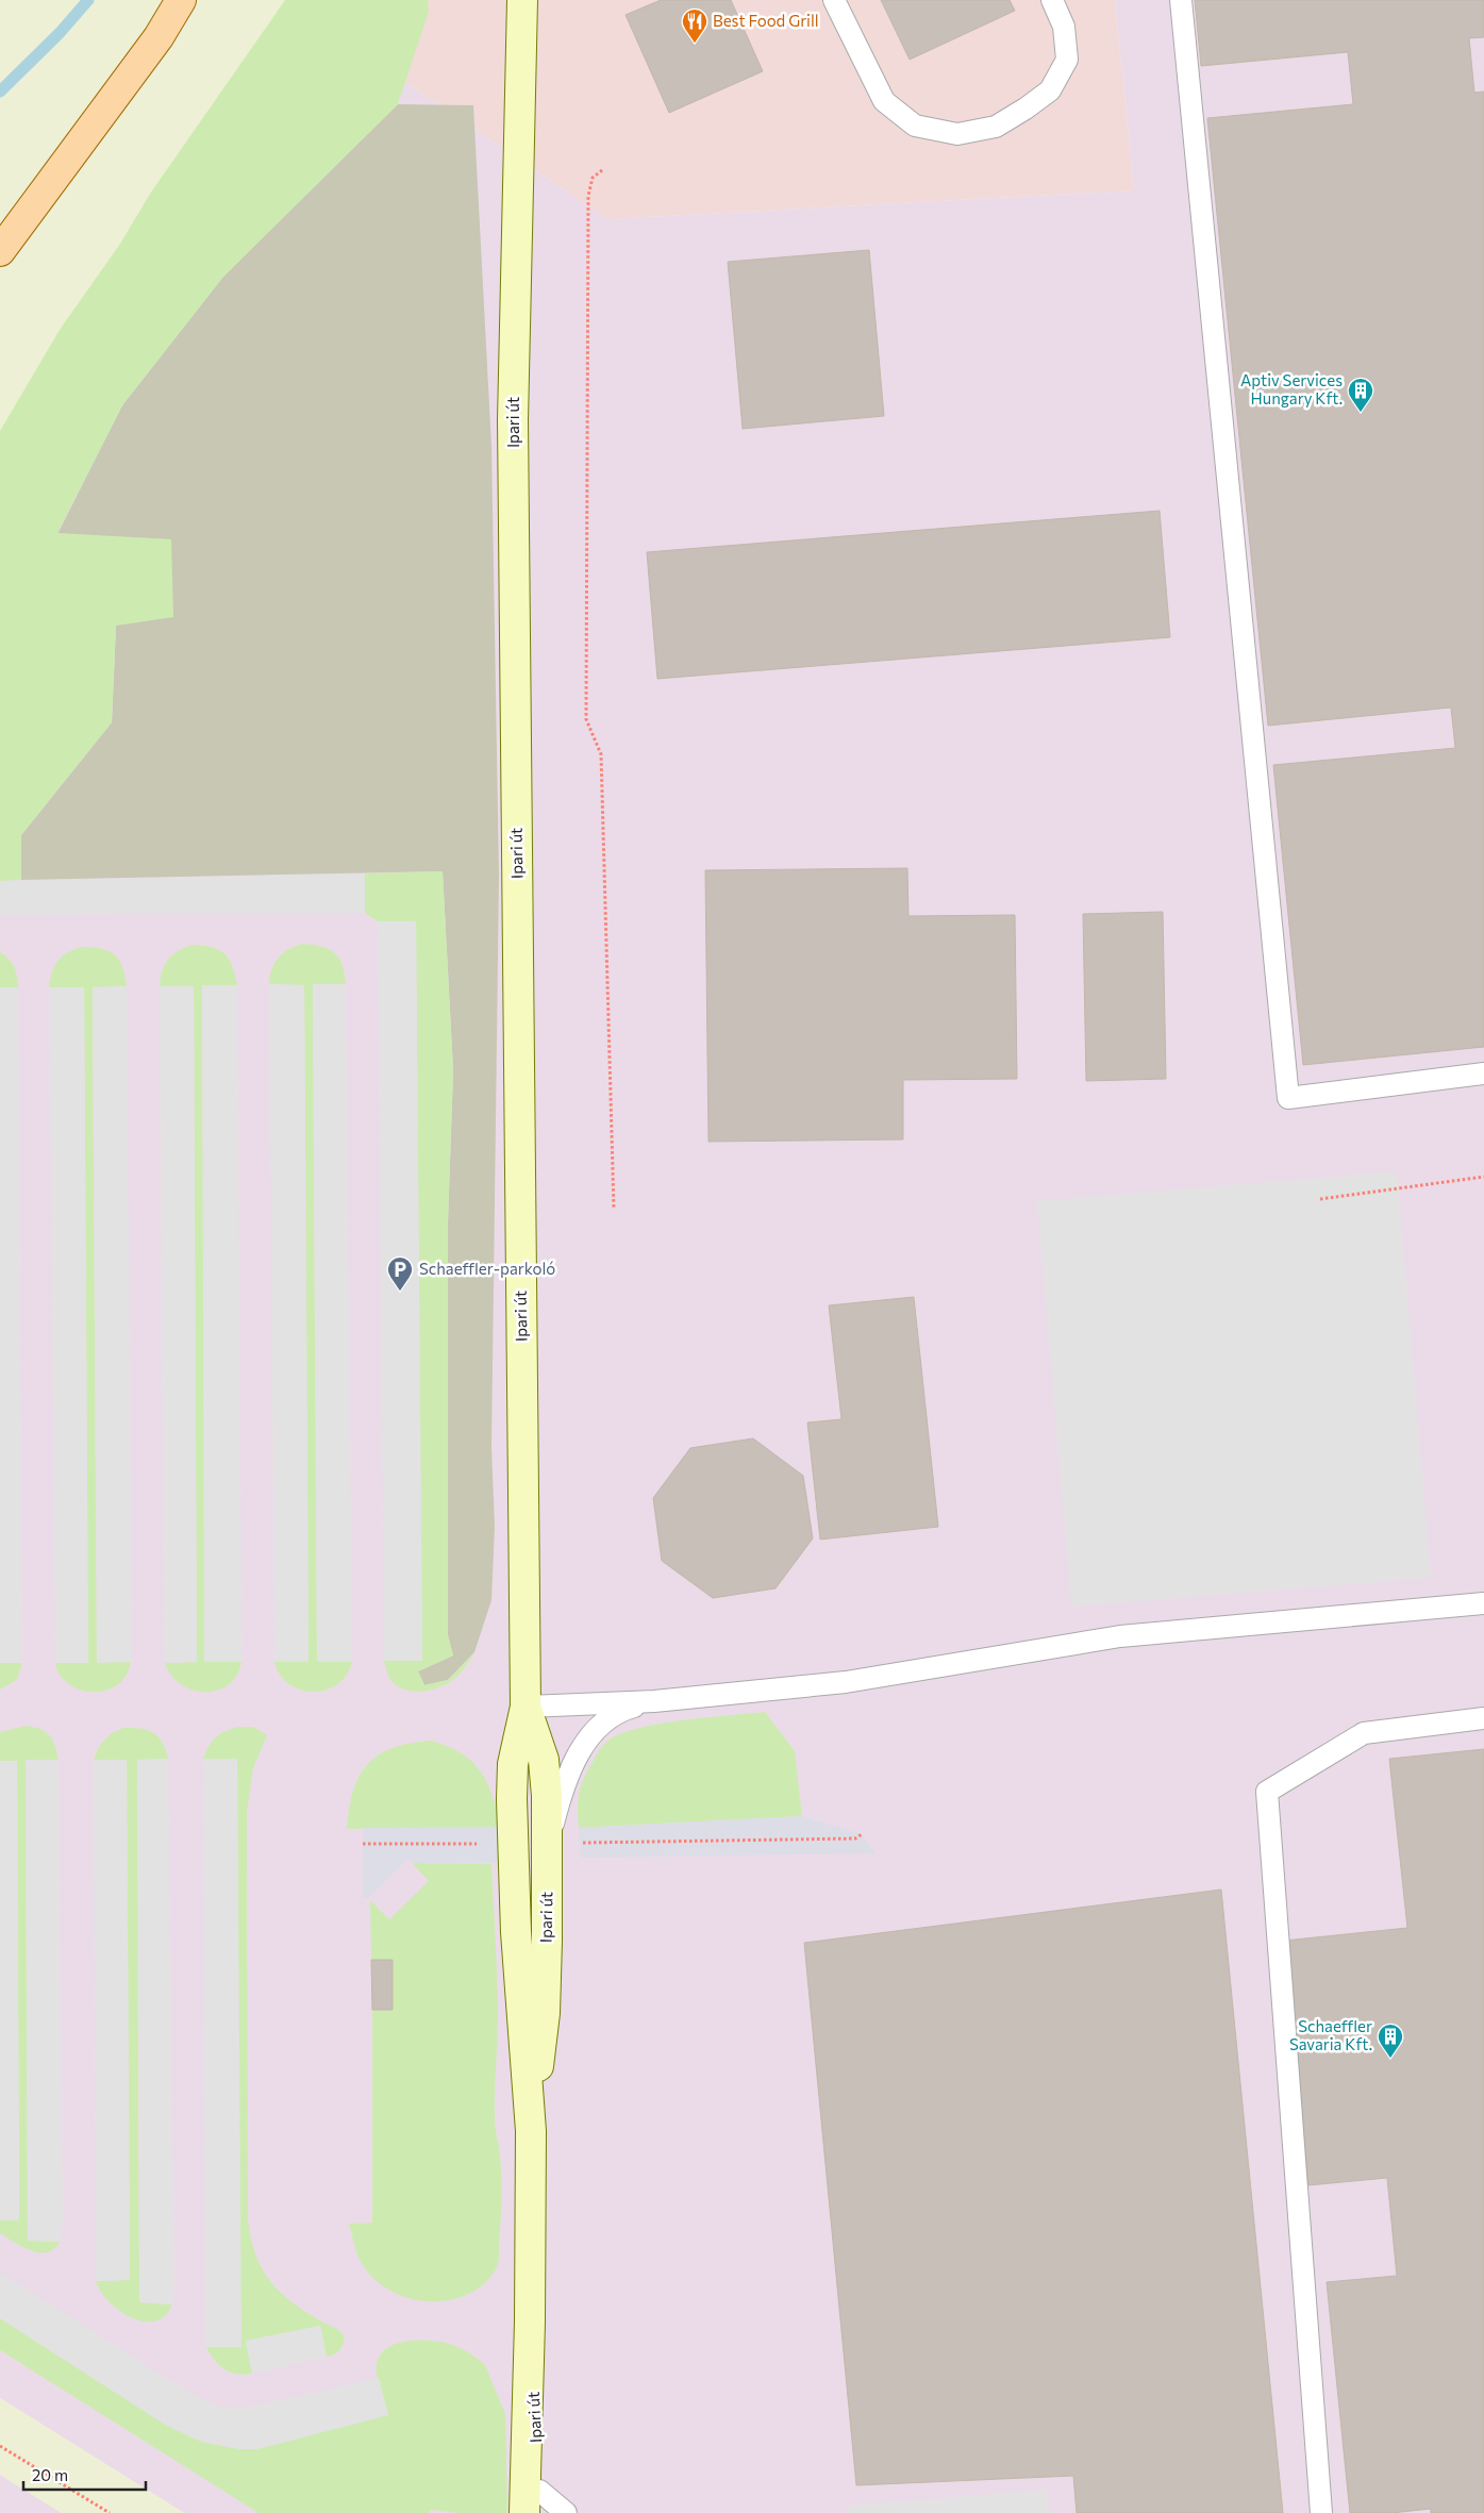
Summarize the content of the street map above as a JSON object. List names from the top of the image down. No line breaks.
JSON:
{"streets":{"street":["Ipari út"]},"places":{"restaurant":["Best Food Grill"],"building":["Aptiv Services Hungary Kft.","Schaeffler Savaria Kft."],"parking":["Schaeffler-parkoló"]},"scale_bar":"20 m"}
